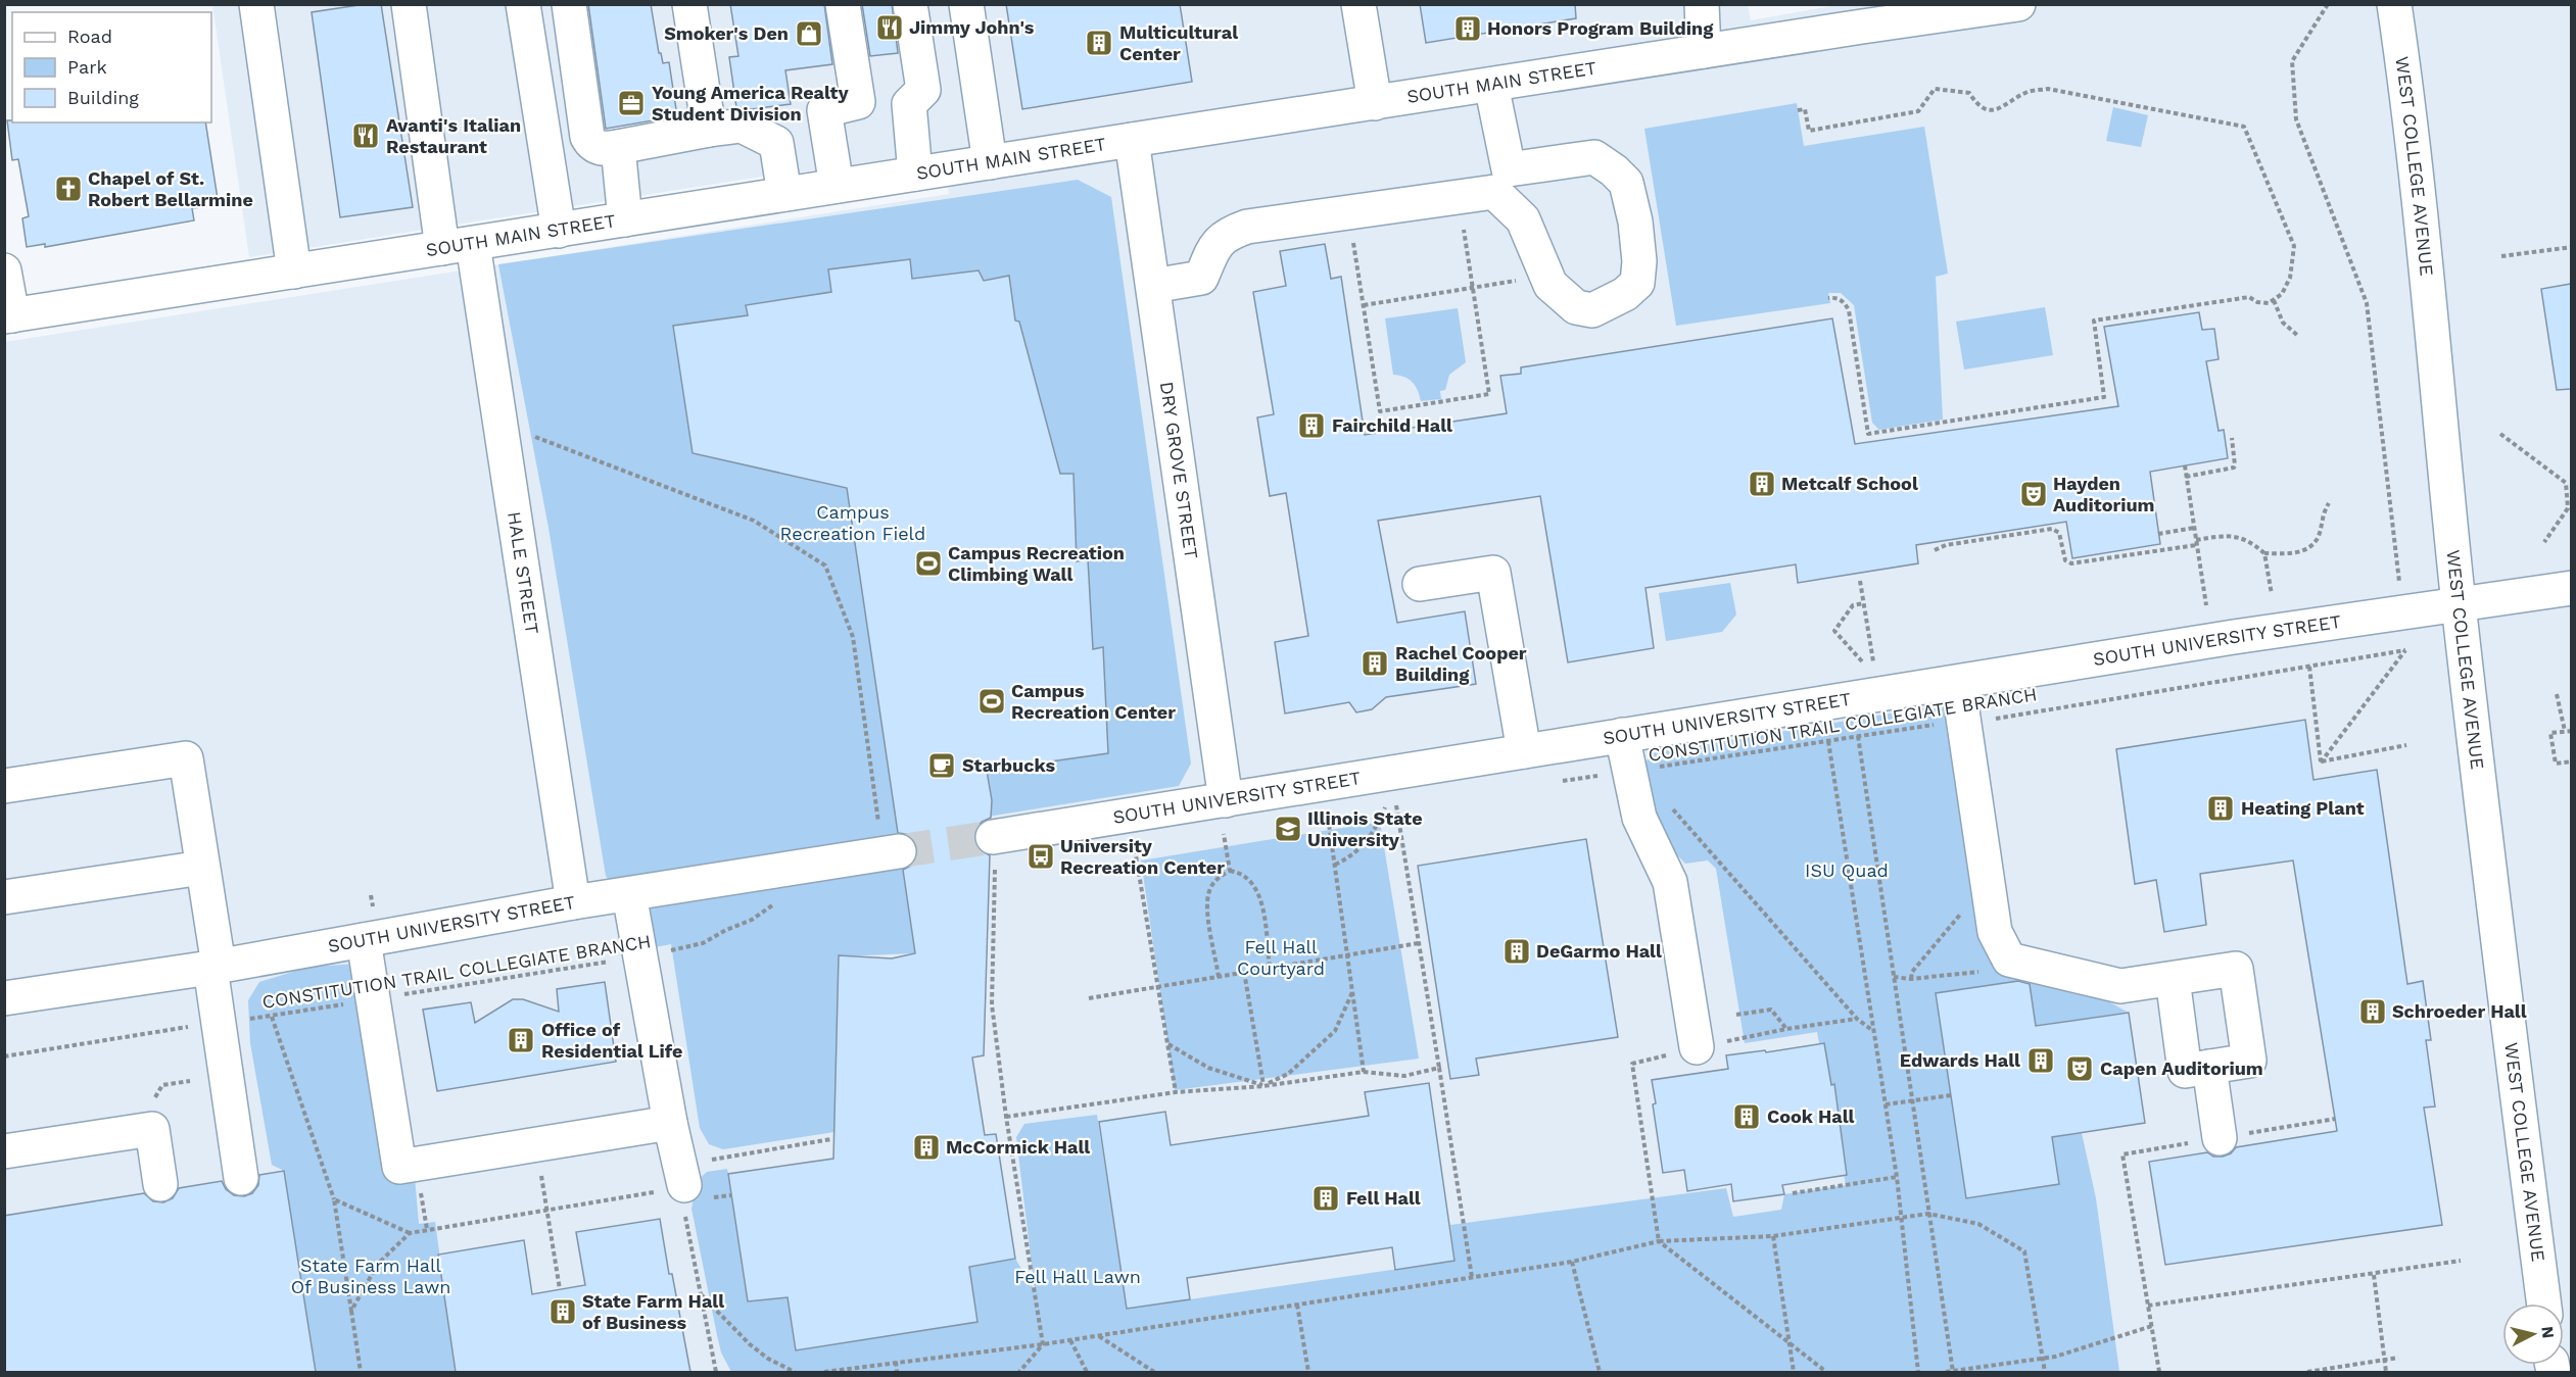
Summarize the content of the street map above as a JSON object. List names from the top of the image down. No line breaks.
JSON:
{"streets":{"street":["SOUTH MAIN STREET","WEST COLLEGE AVENUE","DRY GROVE STREET","HALE STREET","SOUTH UNIVERSITY STREET"],"path":["CONSTITUTION TRAIL COLLEGIATE BRANCH"]},"crossings":[["SOUTH MAIN STREET","DRY GROVE STREET"],["SOUTH MAIN STREET","HALE STREET"],["WEST COLLEGE AVENUE","SOUTH UNIVERSITY STREET"],["DRY GROVE STREET","SOUTH UNIVERSITY STREET"],["HALE STREET","SOUTH UNIVERSITY STREET"]],"parks":["Campus Recreation Field","ISU Quad","Fell Hall Courtyard","State Farm Hall Of Business Lawn","Fell Hall Lawn"],"places":{"restaurant":["Jimmy John's","Avanti's Italian Restaurant"],"building":["Honors Program Building","Multicultural Center","Fairchild Hall","Metcalf School","Rachel Cooper Building","Heating Plant","DeGarmo Hall","Schroeder Hall","Office of Residential Life","Edwards Hall","Cook Hall","McCormick Hall","Fell Hall","State Farm Hall of Business"],"shop":["Smoker's Den"],"office":["Young America Realty Student Division"],"church":["Chapel of St. Robert Bellarmine"],"theatre":["Hayden Auditorium","Capen Auditorium"],"sports":["Campus Recreation Climbing Wall","Campus Recreation Center"],"cafe":["Starbucks"],"school or university":["Illinois State University"],"bus stop":["University Recreation Center"]},"legend":["Road","Park","Building"],"north":"right"}
